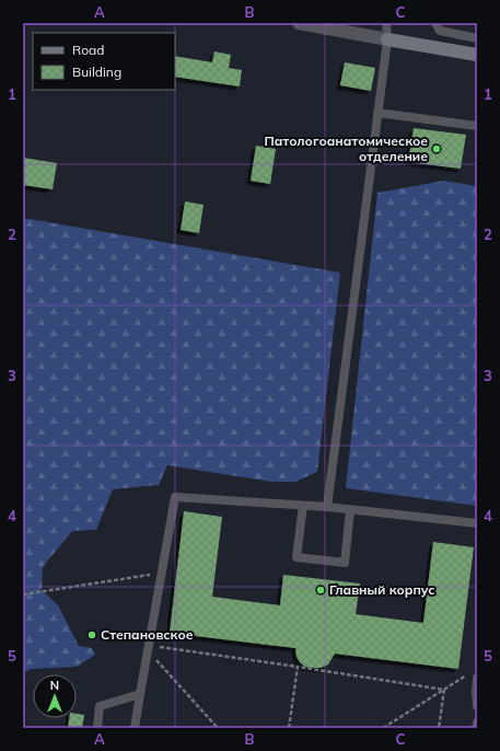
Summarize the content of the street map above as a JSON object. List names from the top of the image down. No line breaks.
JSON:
{"places":["Патологоанатомическое отделение","Главный корпус","Степановское"],"legend":["Road","Building"],"north":"top","grid":{"columns":["A","B","C"],"rows":["1","2","3","4","5"]}}
